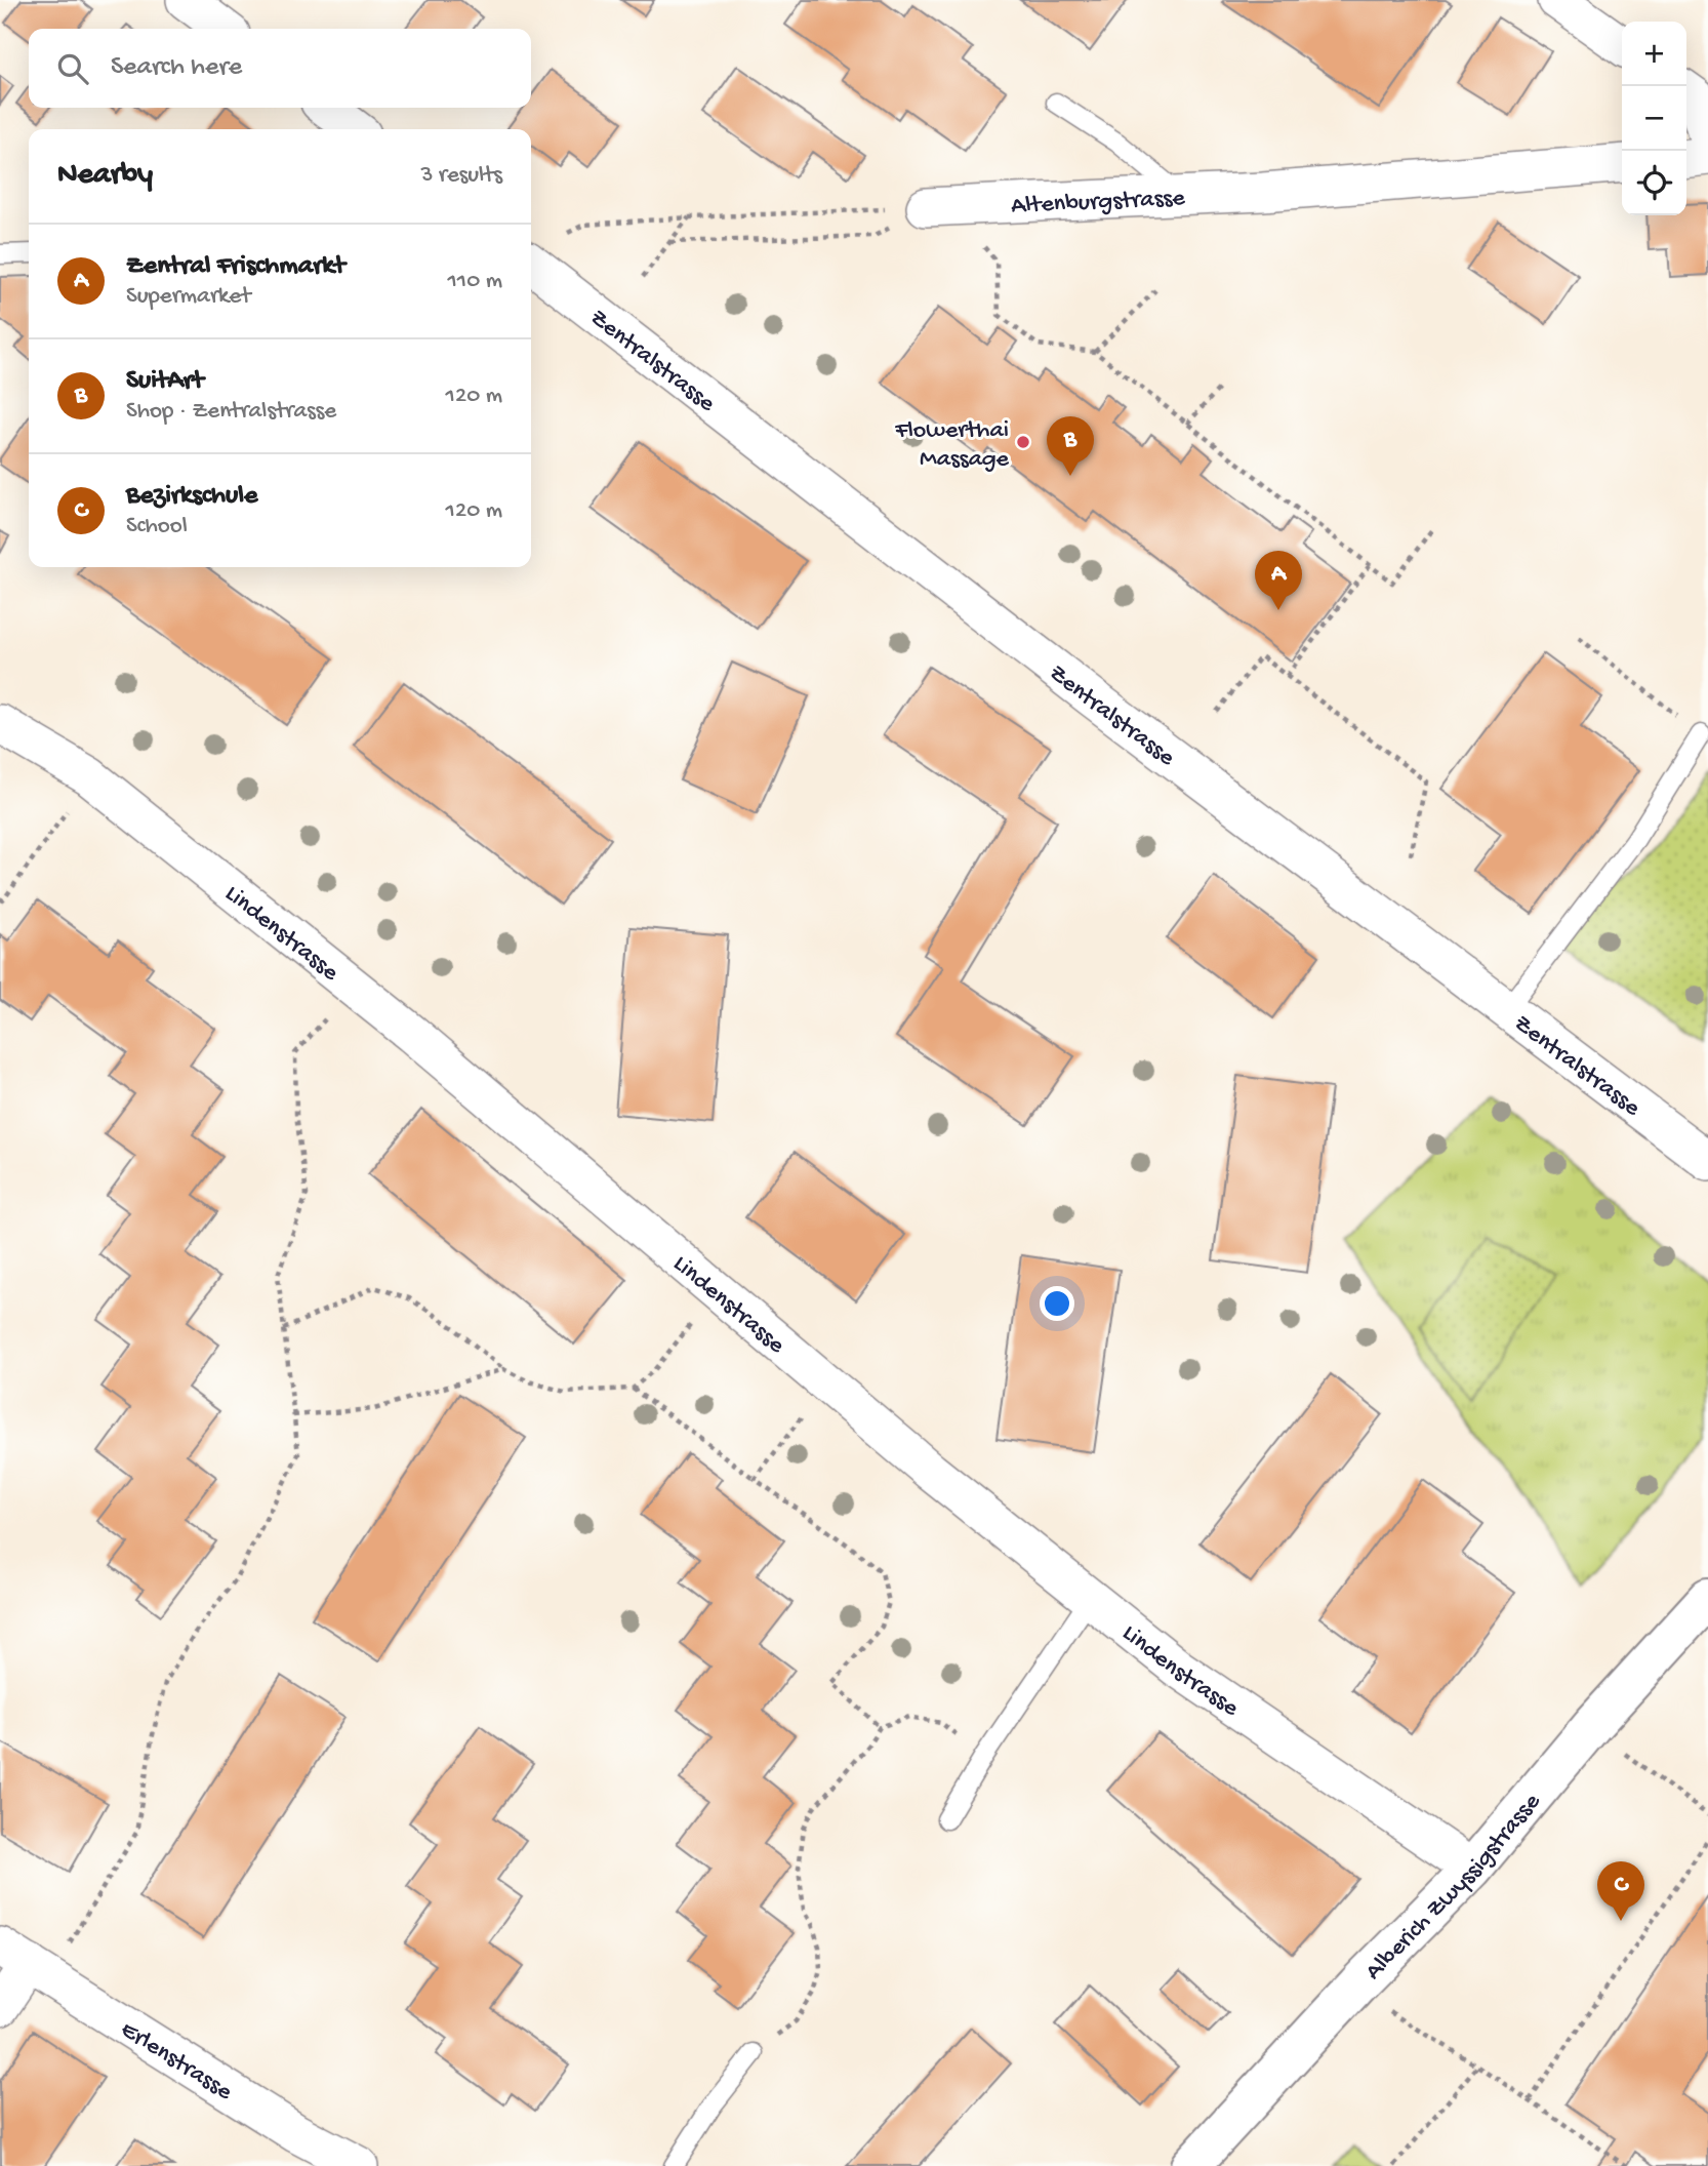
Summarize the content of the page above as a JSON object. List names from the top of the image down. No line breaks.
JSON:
{"streets":{"street":["Altenburgstrasse","Zentralstrasse","Lindenstrasse","Alberich Zwyssigstrasse","Erlenstrasse"]},"crossings":[["Lindenstrasse","Alberich Zwyssigstrasse"]],"places":["Flowerthai Massage"],"page":{"map_buttons":["+","−"],"search":"Search here","heading":["Nearby","3 results"],"list":[{"mark":"A","name":"Zentral Frischmarkt","note":"Supermarket","value":"110 m"},{"mark":"B","name":"SuitArt","note":"Shop · Zentralstrasse","value":"120 m"},{"mark":"C","name":"Bezirkschule","note":"School","value":"120 m"}],"pins":["B","A","C"]}}
